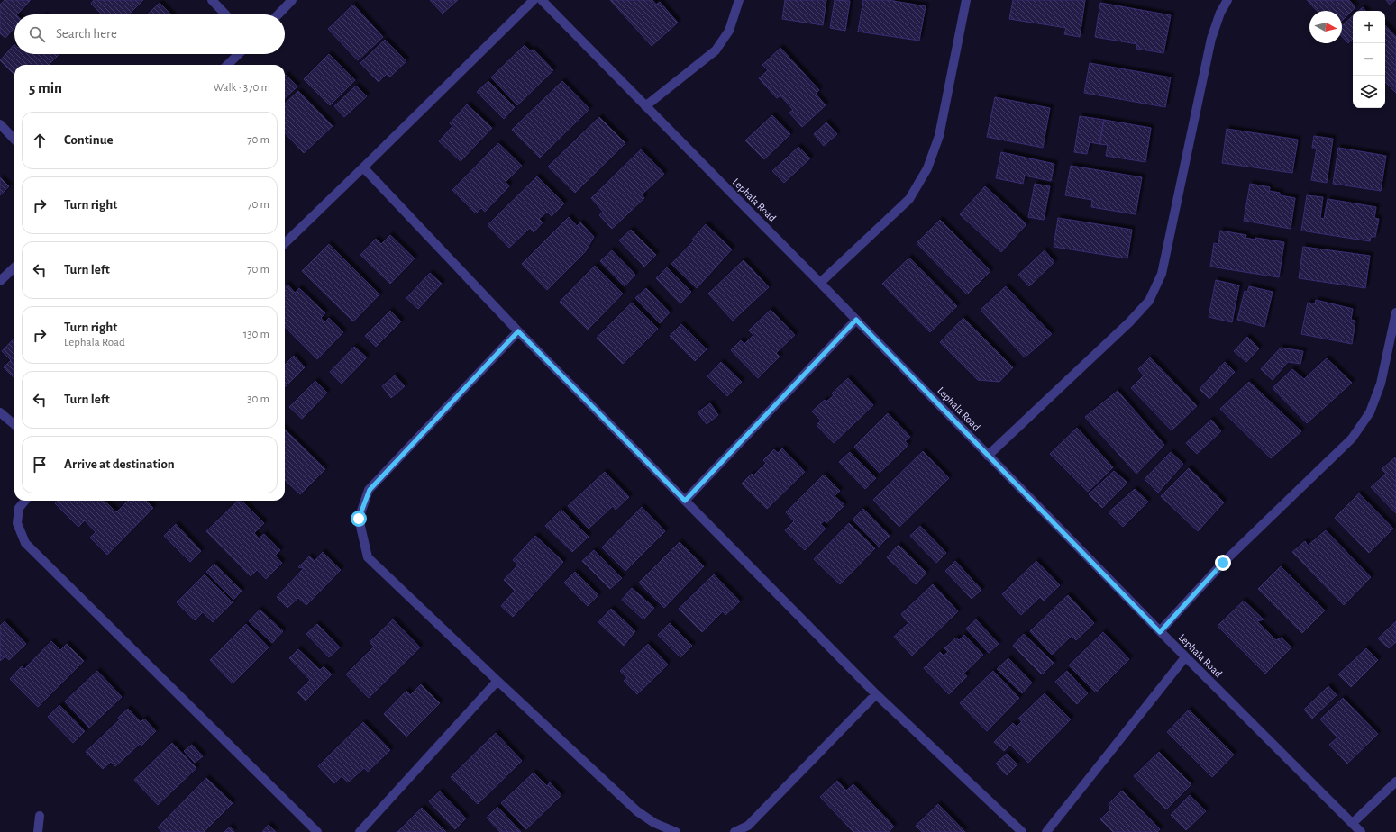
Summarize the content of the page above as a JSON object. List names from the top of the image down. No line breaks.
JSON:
{"streets":{"street":["Lephala Road"]},"north":"right","page":{"map_buttons":["+","−"],"search":"Search here","heading":["5 min","Walk · 370 m"],"list":[["Continue","70 m"],["Turn right","70 m"],["Turn left","70 m"],["Turn right","Lephala Road","130 m"],["Turn left","30 m"],"Arrive at destination"]}}
